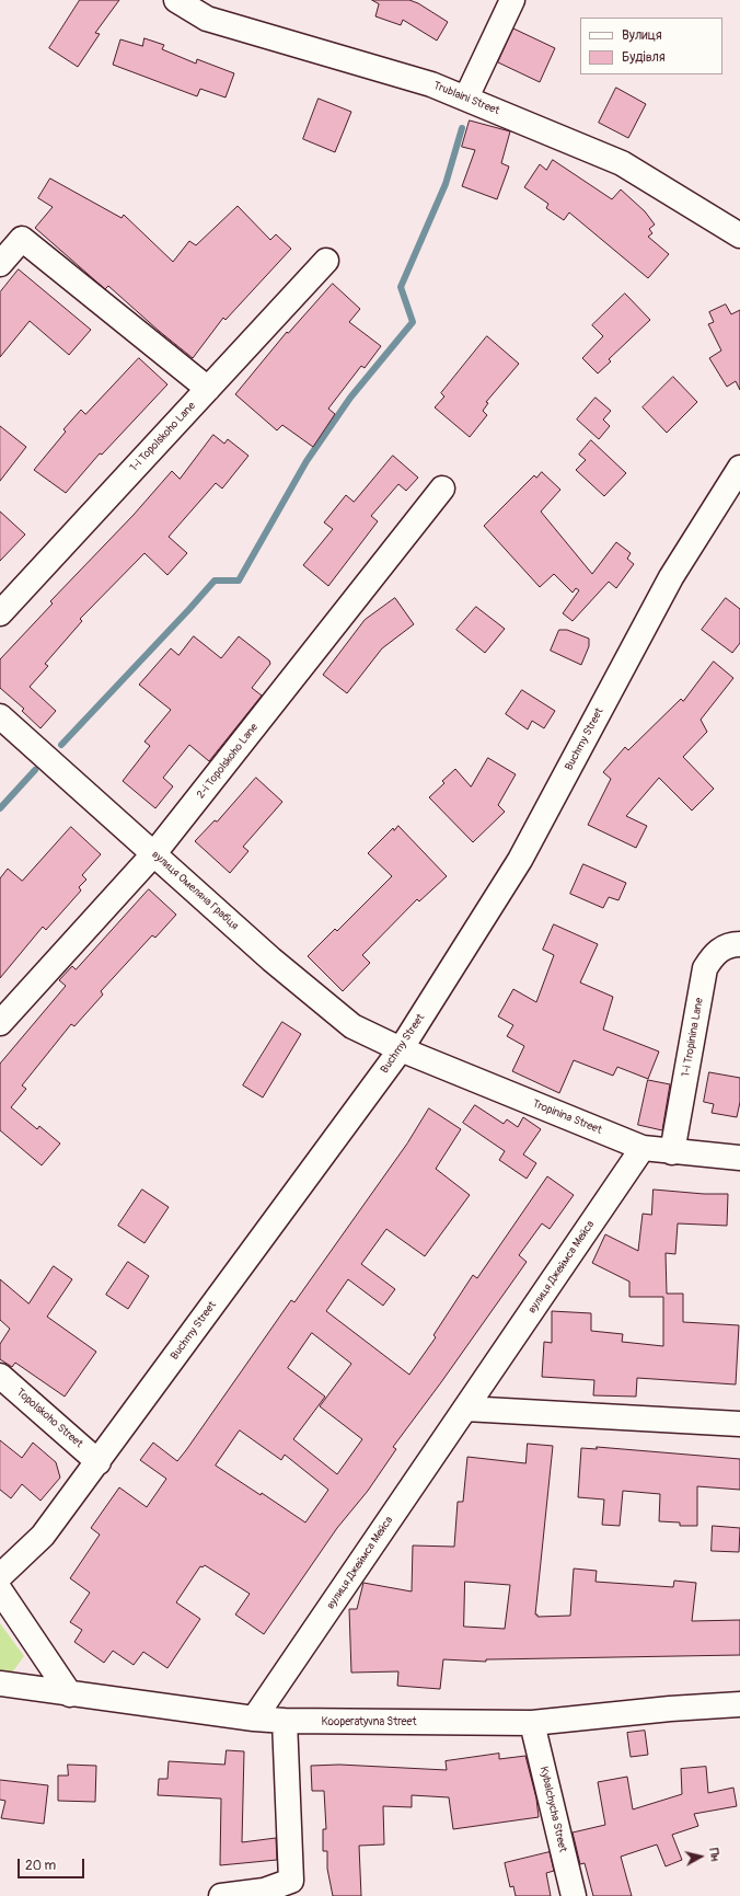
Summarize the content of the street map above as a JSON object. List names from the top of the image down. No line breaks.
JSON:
{"streets":{"street":["Trublaini Street","1-i Topolskoho Lane","Buchmy Street","2-i Topolskoho Lane","вулиця Омеляна Грабця","1-i Tropinina Lane","Tropinina Street","вулиця Джеймса Мейса","Topolskoho Street","Kooperatyvna Street","Kybalchycha Street"]},"crossings":[["Buchmy Street","вулиця Омеляна Грабця"],["Buchmy Street","Tropinina Street"],["Buchmy Street","Topolskoho Street"],["2-i Topolskoho Lane","вулиця Омеляна Грабця"],["вулиця Омеляна Грабця","Tropinina Street"],["1-i Tropinina Lane","Tropinina Street"],["Tropinina Street","вулиця Джеймса Мейса"],["вулиця Джеймса Мейса","Kooperatyvna Street"],["Kooperatyvna Street","Kybalchycha Street"]],"legend":["Вулиця","Будівля"],"scale_bar":"20 m","north":"right"}
